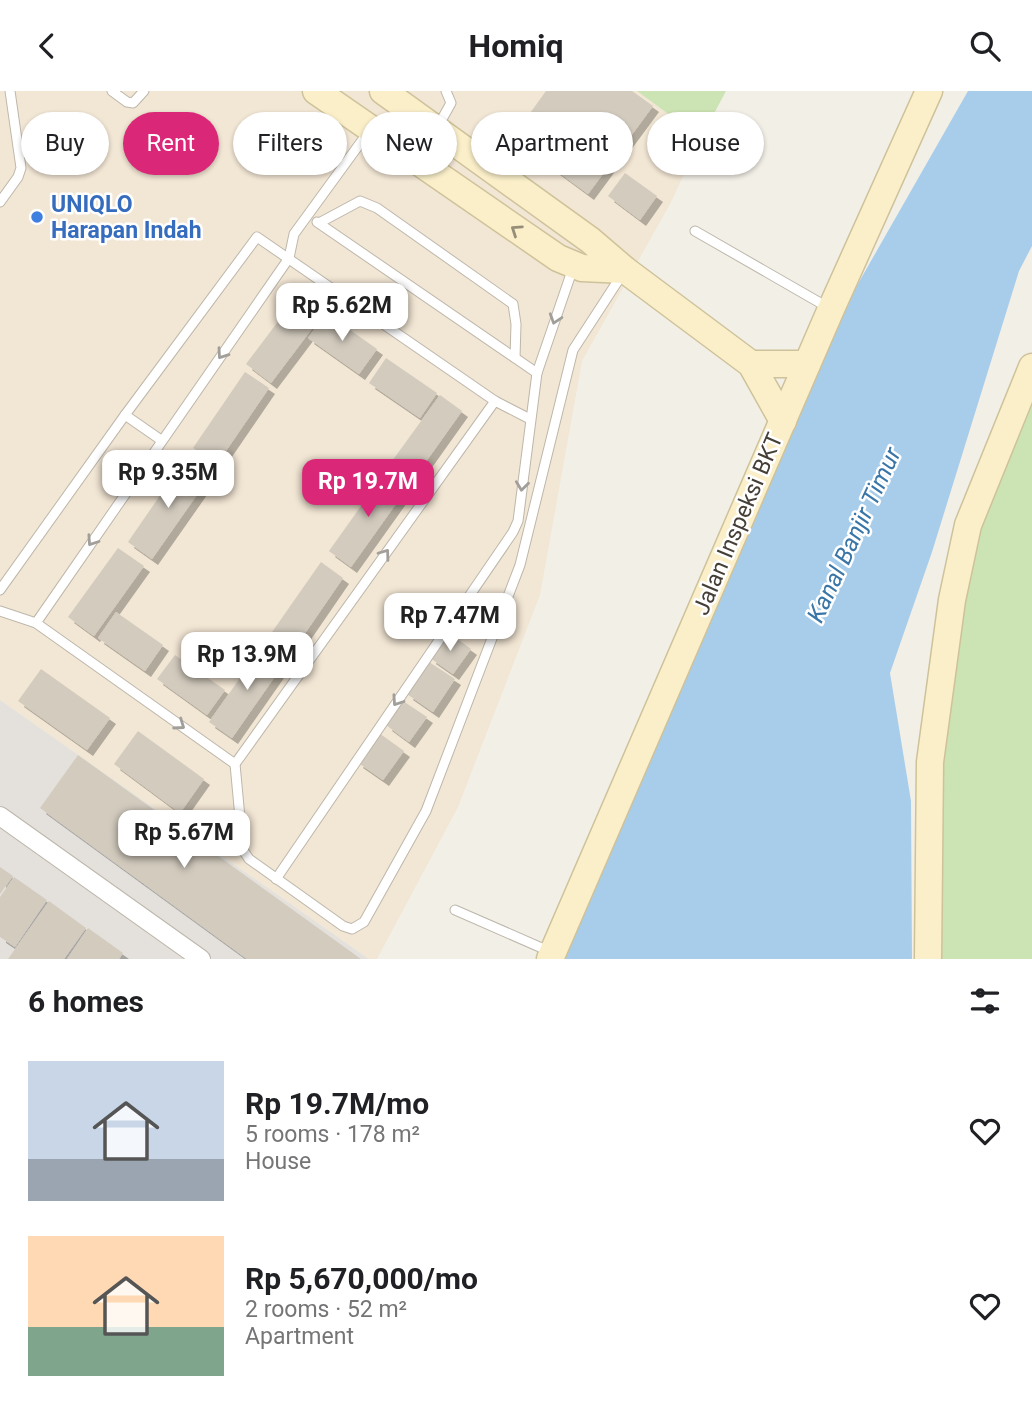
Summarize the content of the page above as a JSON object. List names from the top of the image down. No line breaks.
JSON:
{"streets":{"street":["Jalan Inspeksi BKT"]},"water":["Kanal Banjir Timur"],"places":["UNIQLO Harapan Indah"],"page":{"header":"Homiq","chip":["Buy","Rent","Filters","New","Apartment","House"],"price":["Rp 5.62M","Rp 9.35M","Rp 19.7M","Rp 7.47M","Rp 13.9M","Rp 5.67M"],"heading":"6 homes","list":[{"name":"Rp 19.7M/mo","note":"5 rooms · 178 m² · House"},{"name":"Rp 5,670,000/mo","note":"2 rooms · 52 m² · Apartment"}]}}
